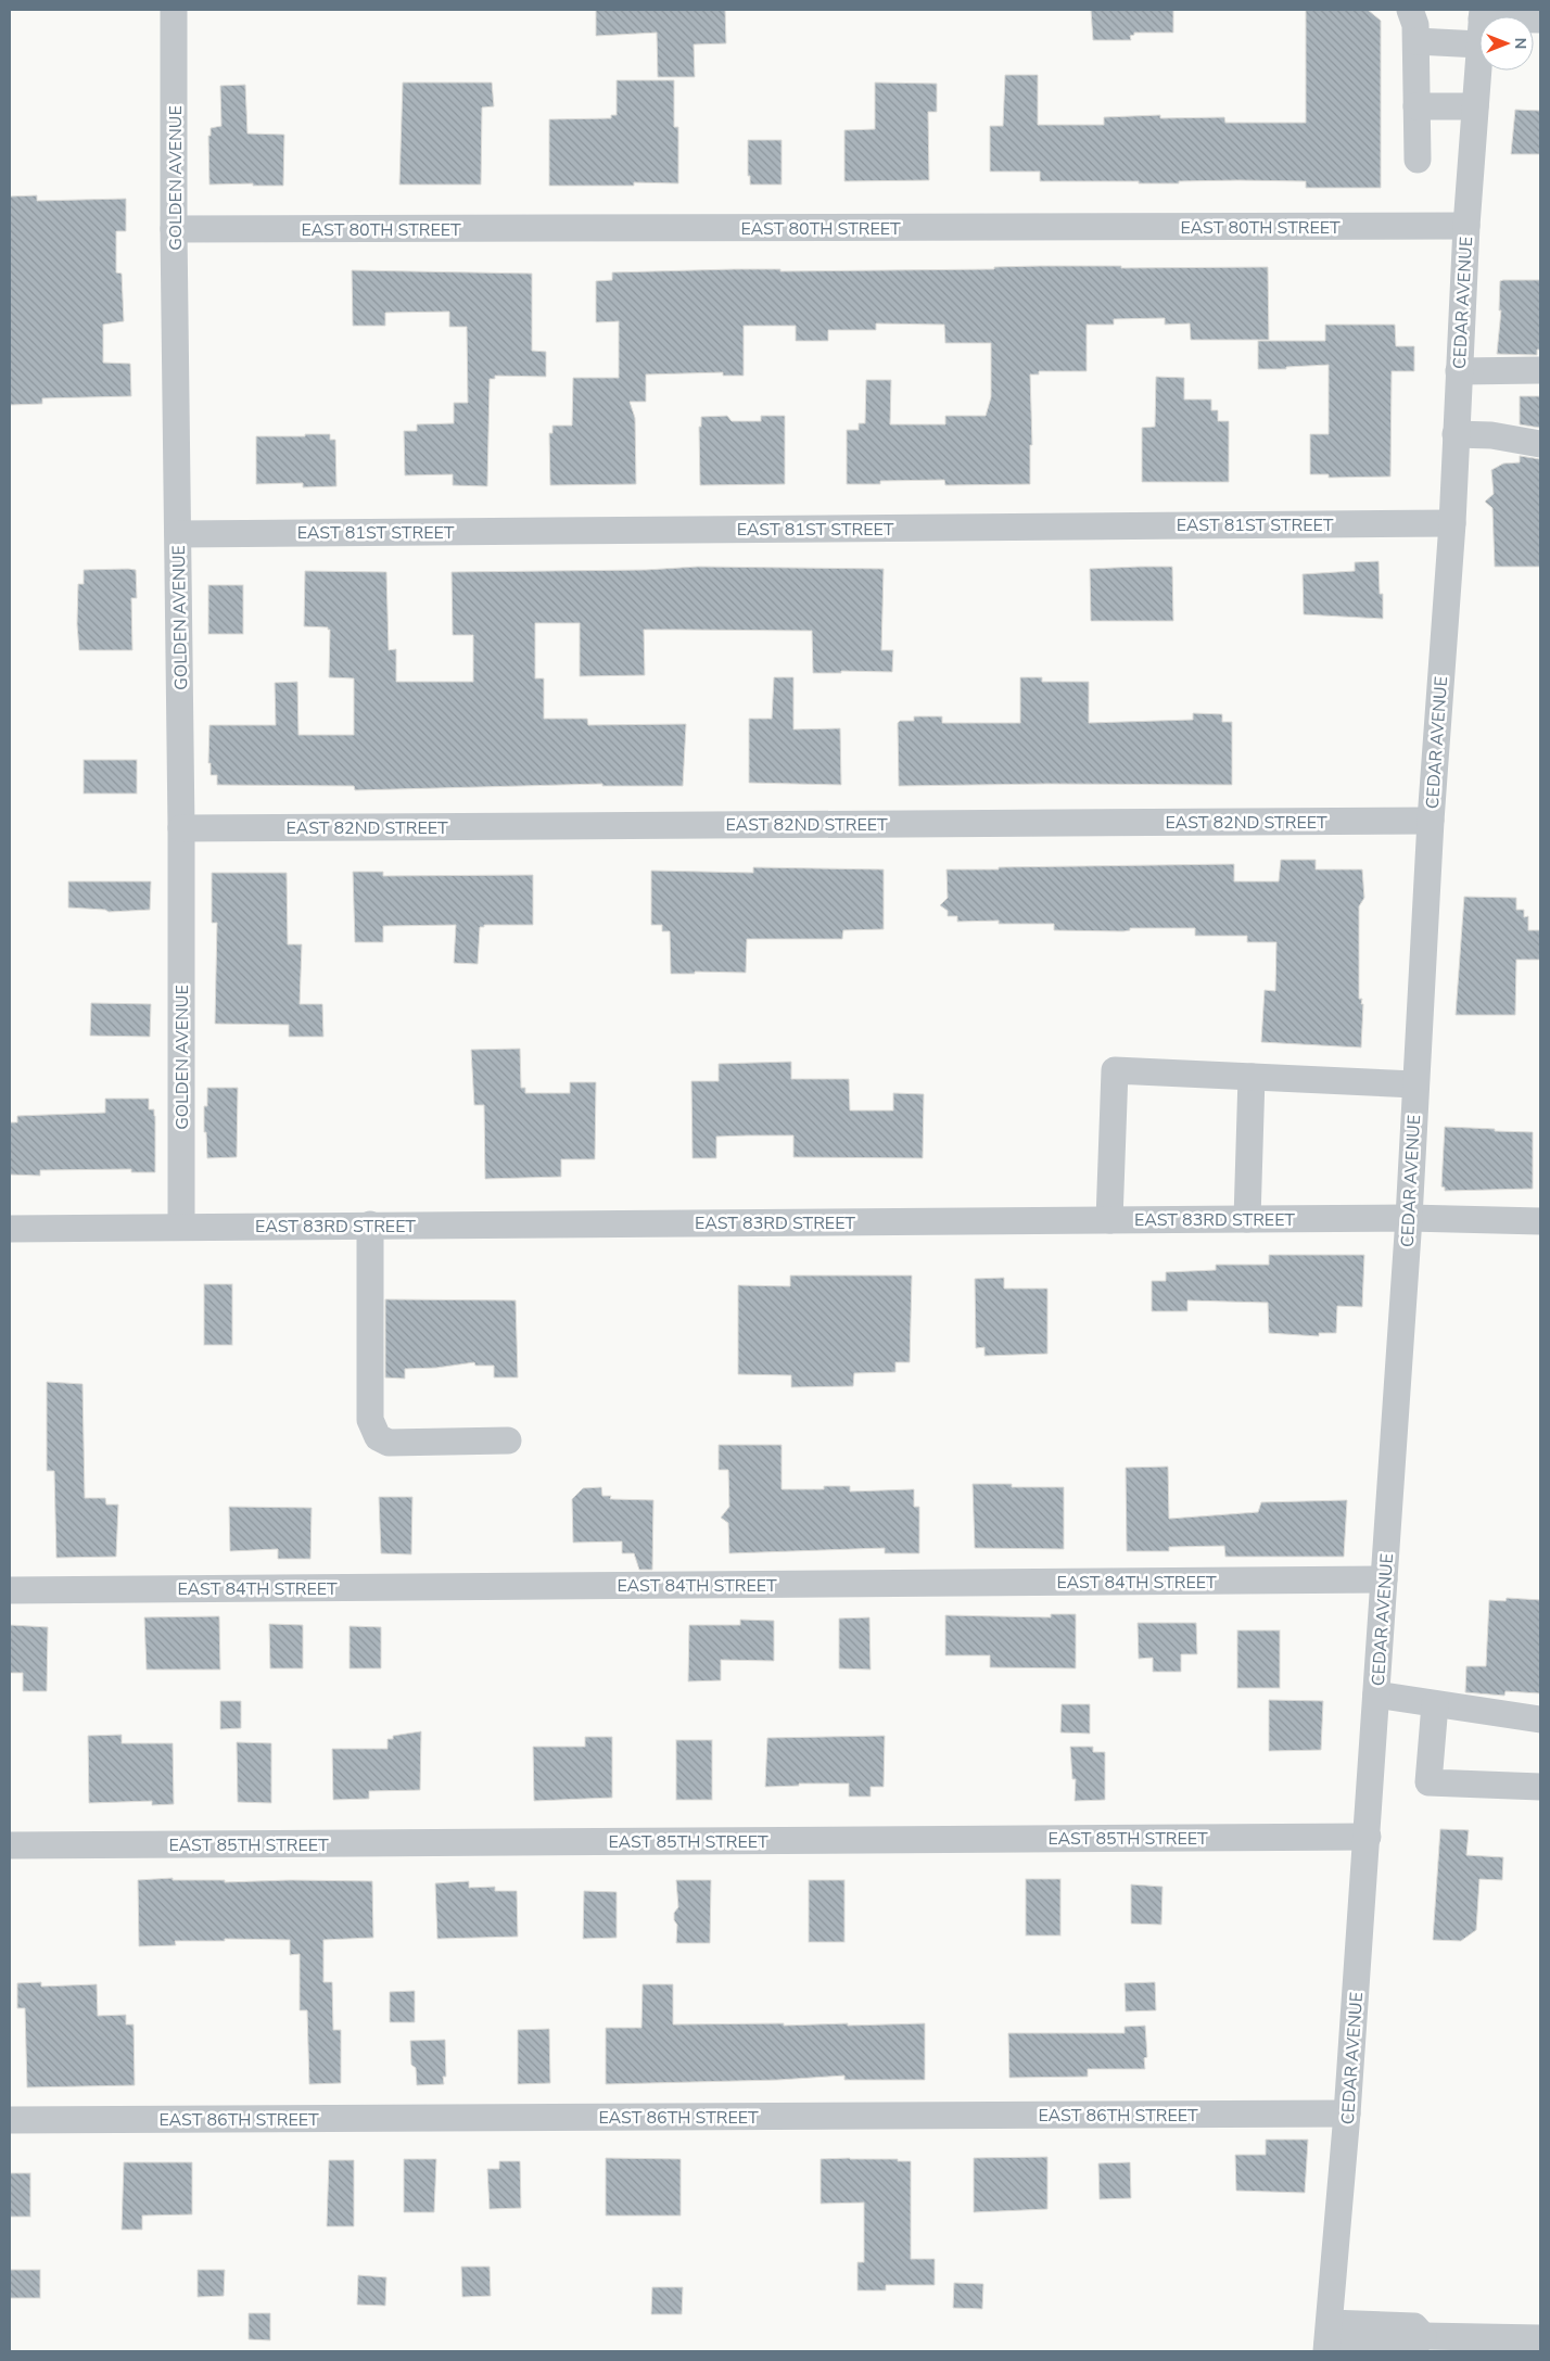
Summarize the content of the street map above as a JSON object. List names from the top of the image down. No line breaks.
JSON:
{"streets":{"street":["GOLDEN AVENUE","EAST 80TH STREET","CEDAR AVENUE","EAST 81ST STREET","EAST 82ND STREET","EAST 83RD STREET","EAST 84TH STREET","EAST 85TH STREET","EAST 86TH STREET"]},"crossings":[["GOLDEN AVENUE","EAST 80TH STREET"],["GOLDEN AVENUE","EAST 81ST STREET"],["GOLDEN AVENUE","EAST 82ND STREET"],["GOLDEN AVENUE","EAST 83RD STREET"],["EAST 80TH STREET","CEDAR AVENUE"],["CEDAR AVENUE","EAST 81ST STREET"],["CEDAR AVENUE","EAST 82ND STREET"],["CEDAR AVENUE","EAST 83RD STREET"],["CEDAR AVENUE","EAST 84TH STREET"],["CEDAR AVENUE","EAST 85TH STREET"],["CEDAR AVENUE","EAST 86TH STREET"]],"north":"right"}
